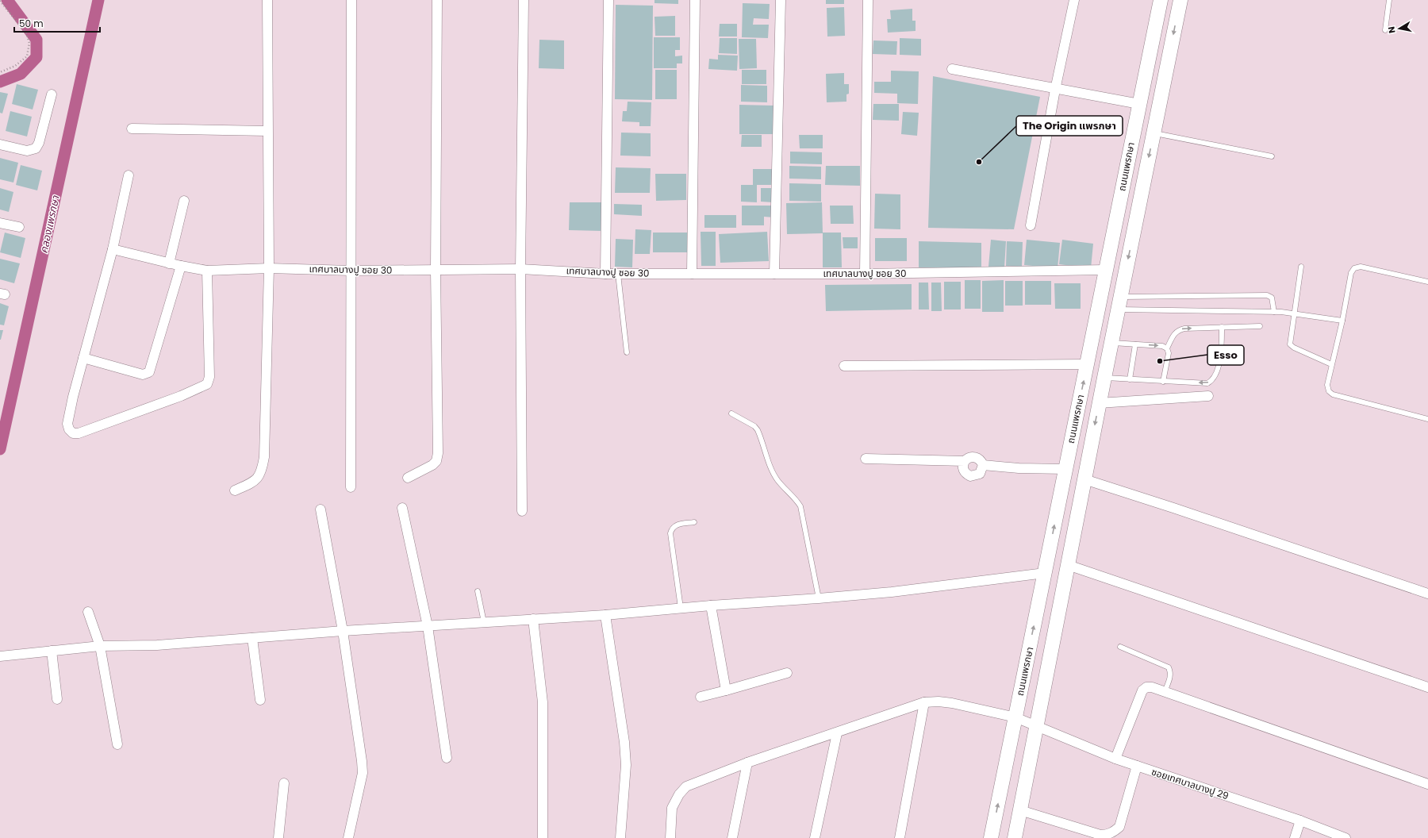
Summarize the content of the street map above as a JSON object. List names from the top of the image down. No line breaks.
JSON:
{"streets":{"main road":["ถนนแพรกษา"],"street":["เทศบาลบางปู ซอย 30","ซอยเทศบาลบางปู 29"]},"crossings":[["ถนนแพรกษา","เทศบาลบางปู ซอย 30"],["ถนนแพรกษา","ซอยเทศบาลบางปู 29"]],"water":["คลองแพรกษา"],"places":["The Origin แพรกษา","Esso"],"scale_bar":"50 m","north":"left"}
